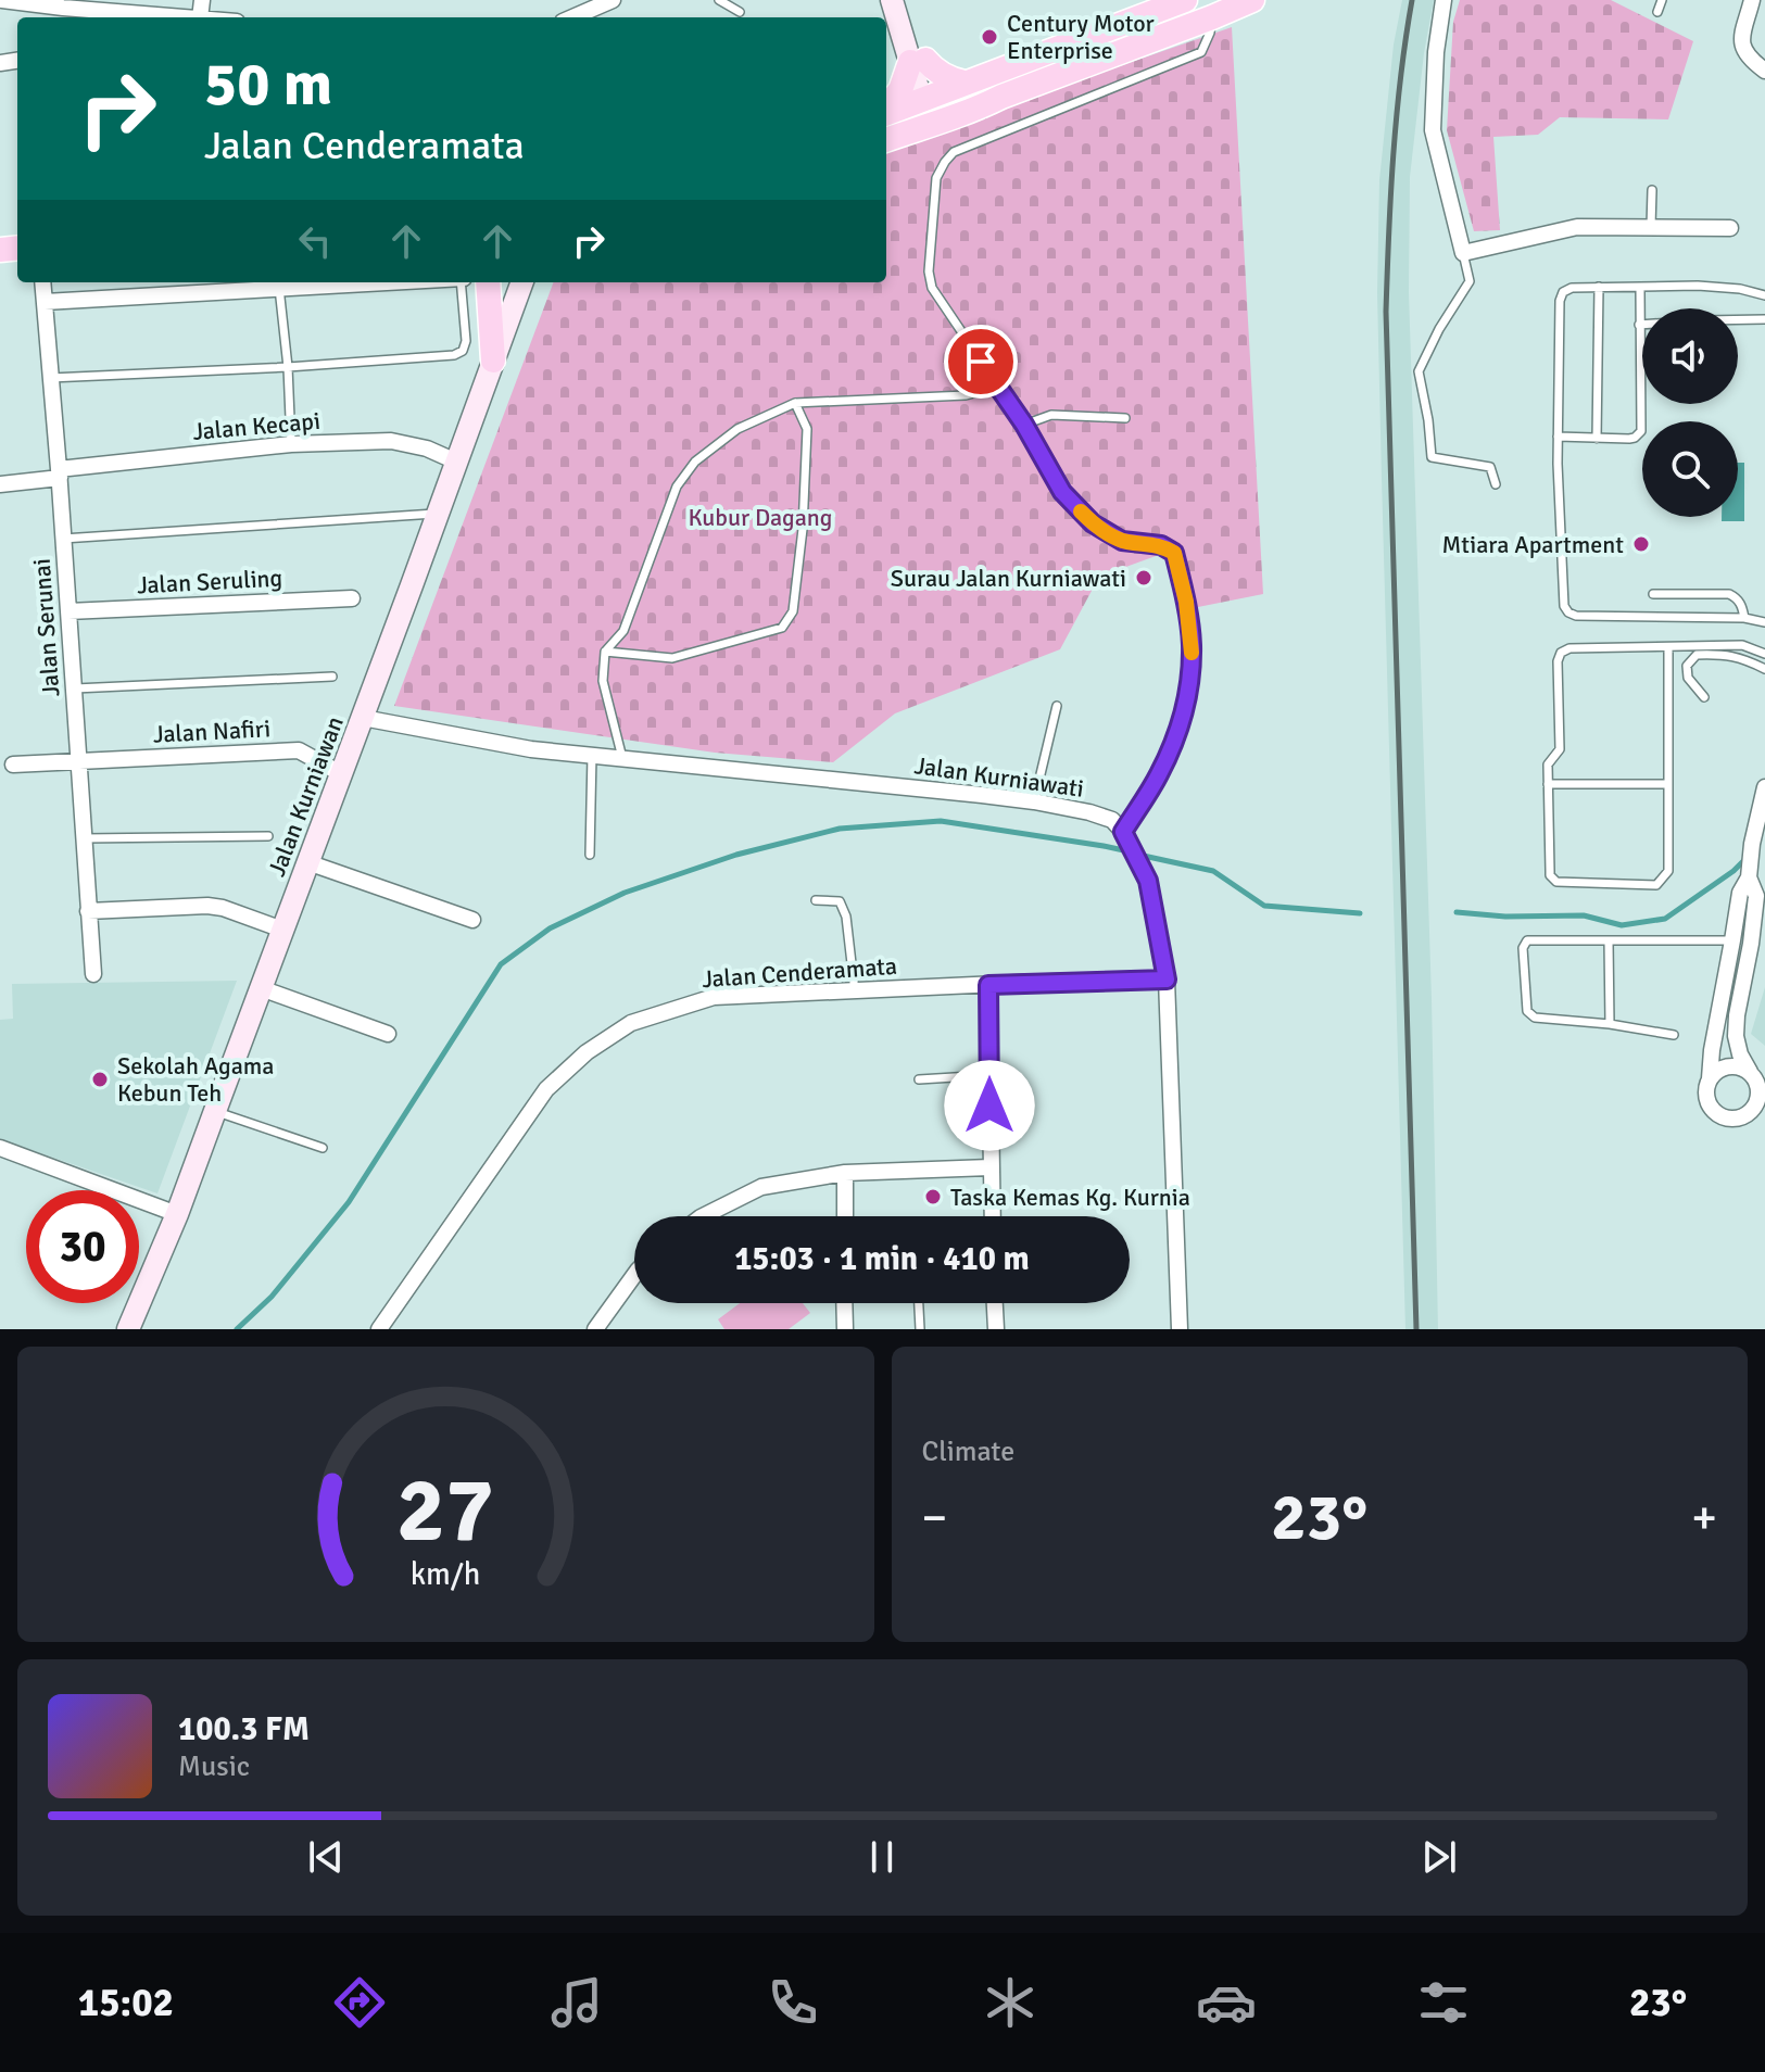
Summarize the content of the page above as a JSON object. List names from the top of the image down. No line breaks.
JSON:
{"streets":{"street":["Jalan Kecapi","Jalan Seruling","Jalan Serunai","Jalan Nafiri","Jalan Kurniawati","Jalan Kurniawan","Jalan Cenderamata"]},"crossings":[["Jalan Kecapi","Jalan Serunai"],["Jalan Kecapi","Jalan Kurniawan"],["Jalan Seruling","Jalan Serunai"],["Jalan Serunai","Jalan Nafiri"],["Jalan Nafiri","Jalan Kurniawan"],["Jalan Kurniawati","Jalan Kurniawan"]],"parks":["Kubur Dagang"],"places":["Century Motor Enterprise","Mtiara Apartment","Surau Jalan Kurniawati","Sekolah Agama Kebun Teh","Taska Kemas Kg. Kurnia"],"page":{"turn":["50 m","Jalan Cenderamata"],"limit":"30","trip":"15:03 · 1 min · 410 m","tile":"Climate","heat":["−","23°","+"],"song":["100.3 FM","Music"],"tabs":["15:02","23°"],"gauge":["27","km/h"]}}
